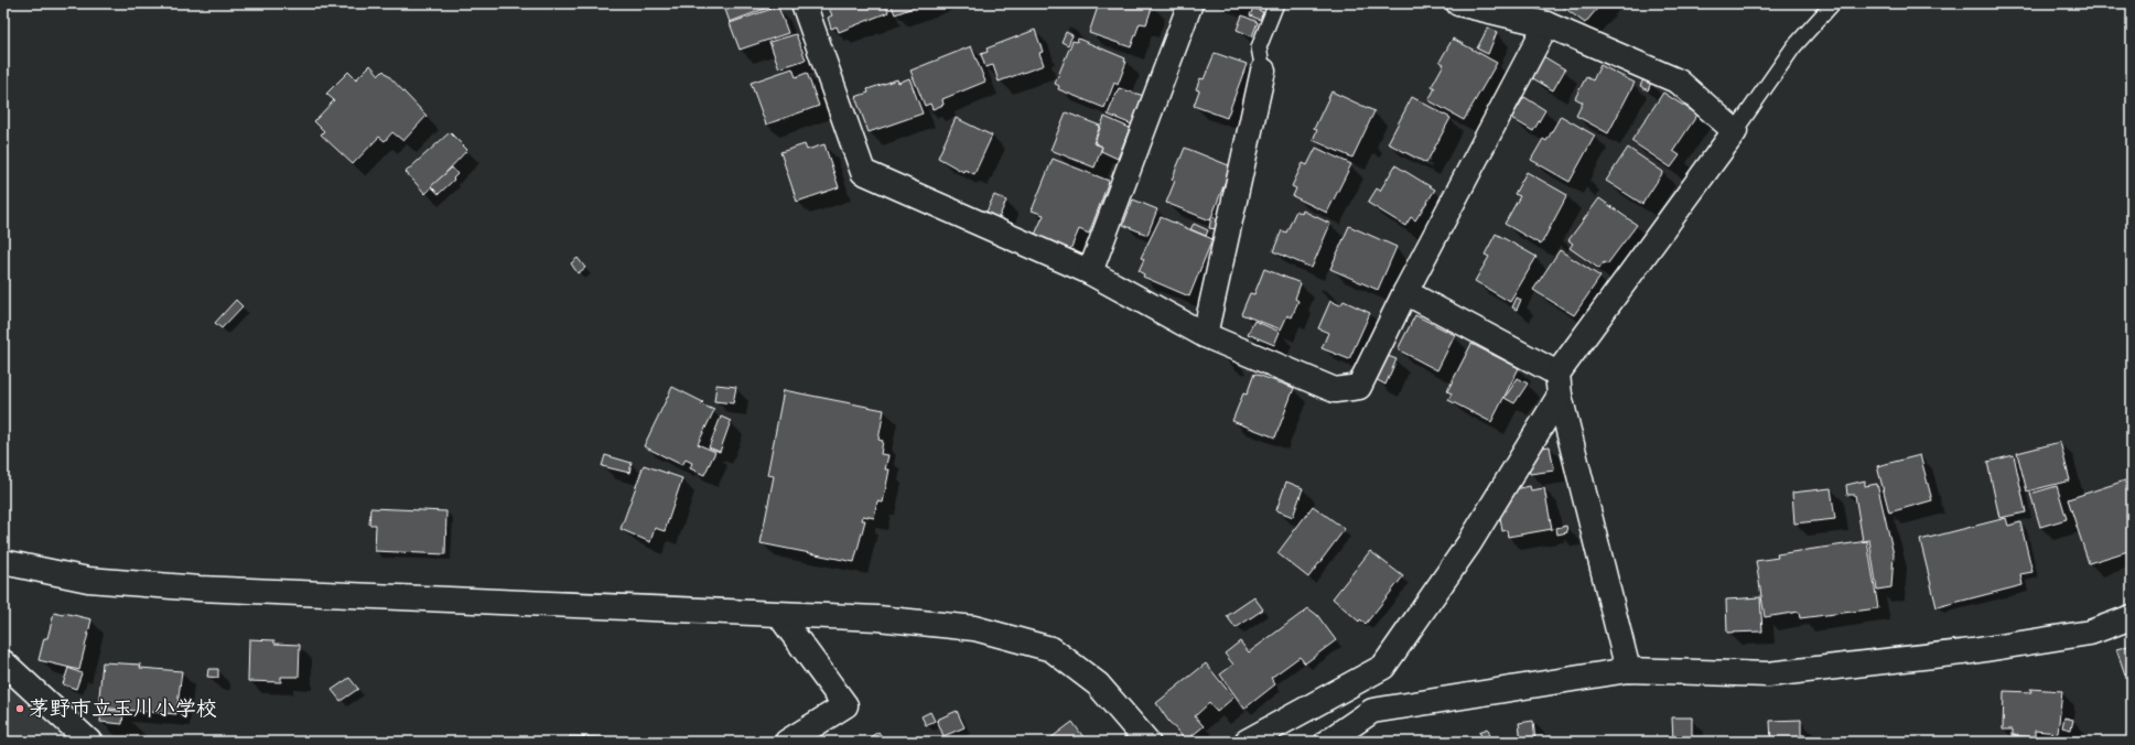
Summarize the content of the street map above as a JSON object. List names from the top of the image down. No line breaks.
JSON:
{"places":["茅野市立玉川小学校"]}
